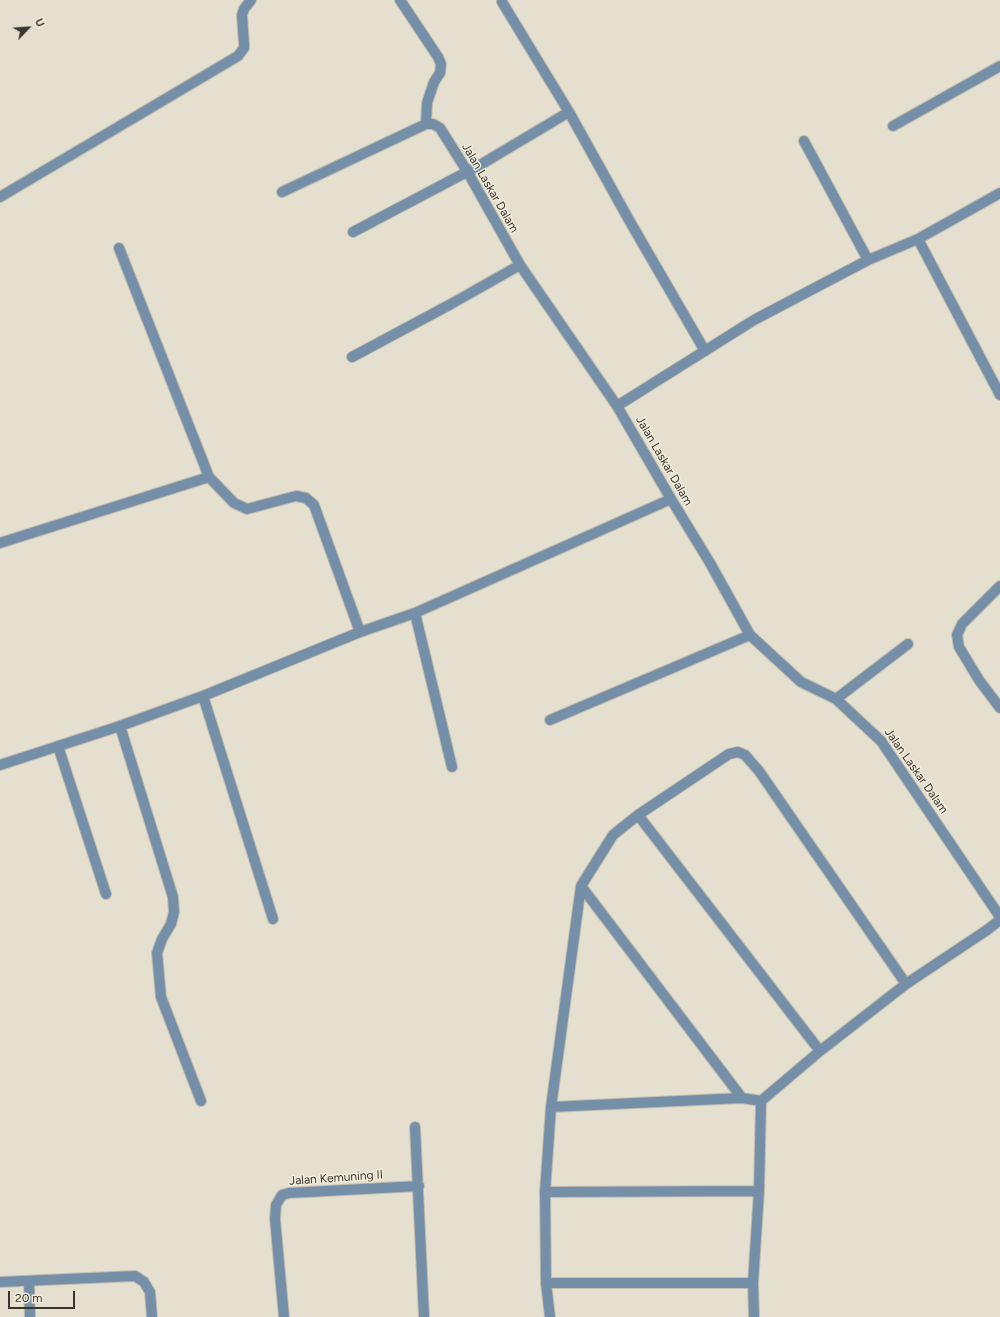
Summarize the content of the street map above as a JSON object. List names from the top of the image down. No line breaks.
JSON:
{"streets":{"street":["Jalan Laskar Dalam","Jalan Kemuning II"]},"scale_bar":"20 m","north":"top right"}
